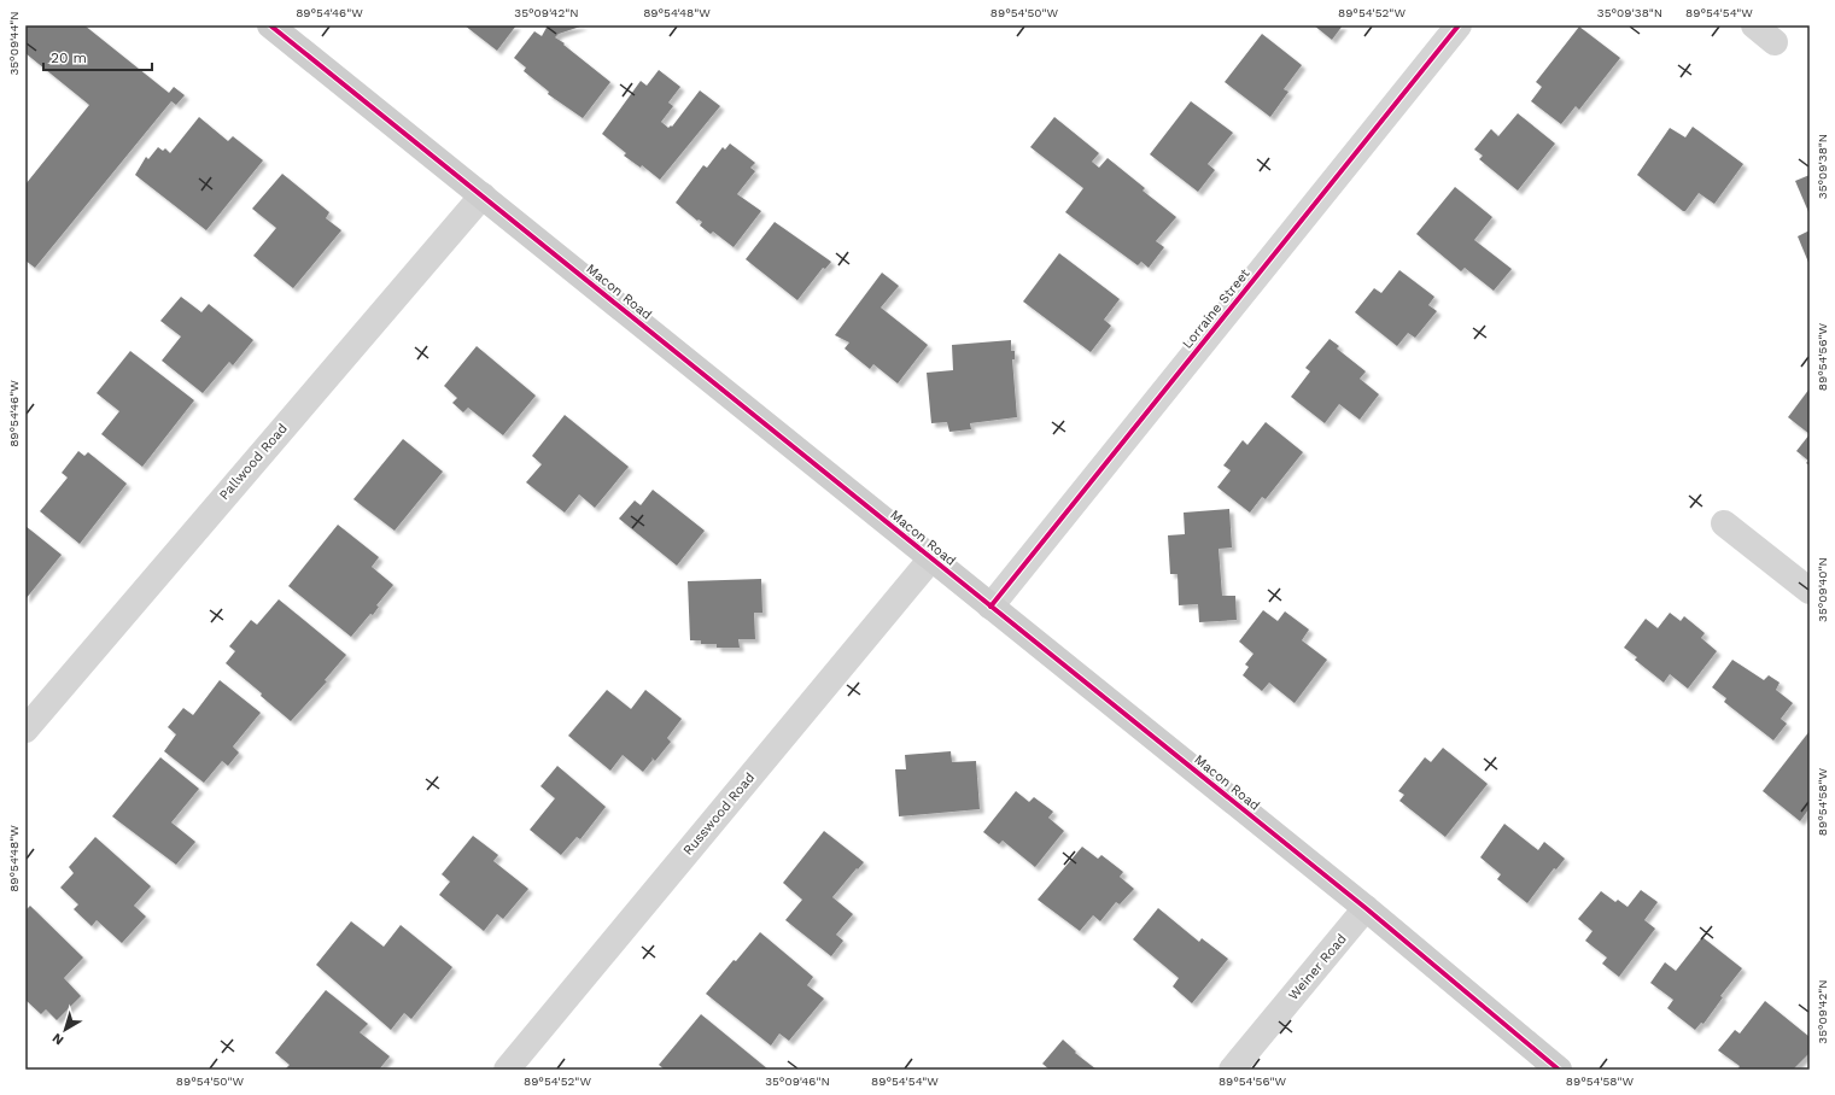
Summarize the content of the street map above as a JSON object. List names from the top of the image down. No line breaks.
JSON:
{"streets":{"main road":["Macon Road"],"street":["Lorraine Street","Pallwood Road","Russwood Road","Weiner Road"]},"crossings":[["Macon Road","Lorraine Street"],["Macon Road","Pallwood Road"],["Macon Road","Russwood Road"],["Macon Road","Weiner Road"]],"scale_bar":"20 m","north":"bottom left","coordinates":["89°54'46\"W","35°09'42\"N","89°54'48\"W","89°54'50\"W","89°54'52\"W","35°09'38\"N","89°54'54\"W","35°09'44\"N","89°54'56\"W","35°09'40\"N","89°54'58\"W","35°09'46\"N"]}
